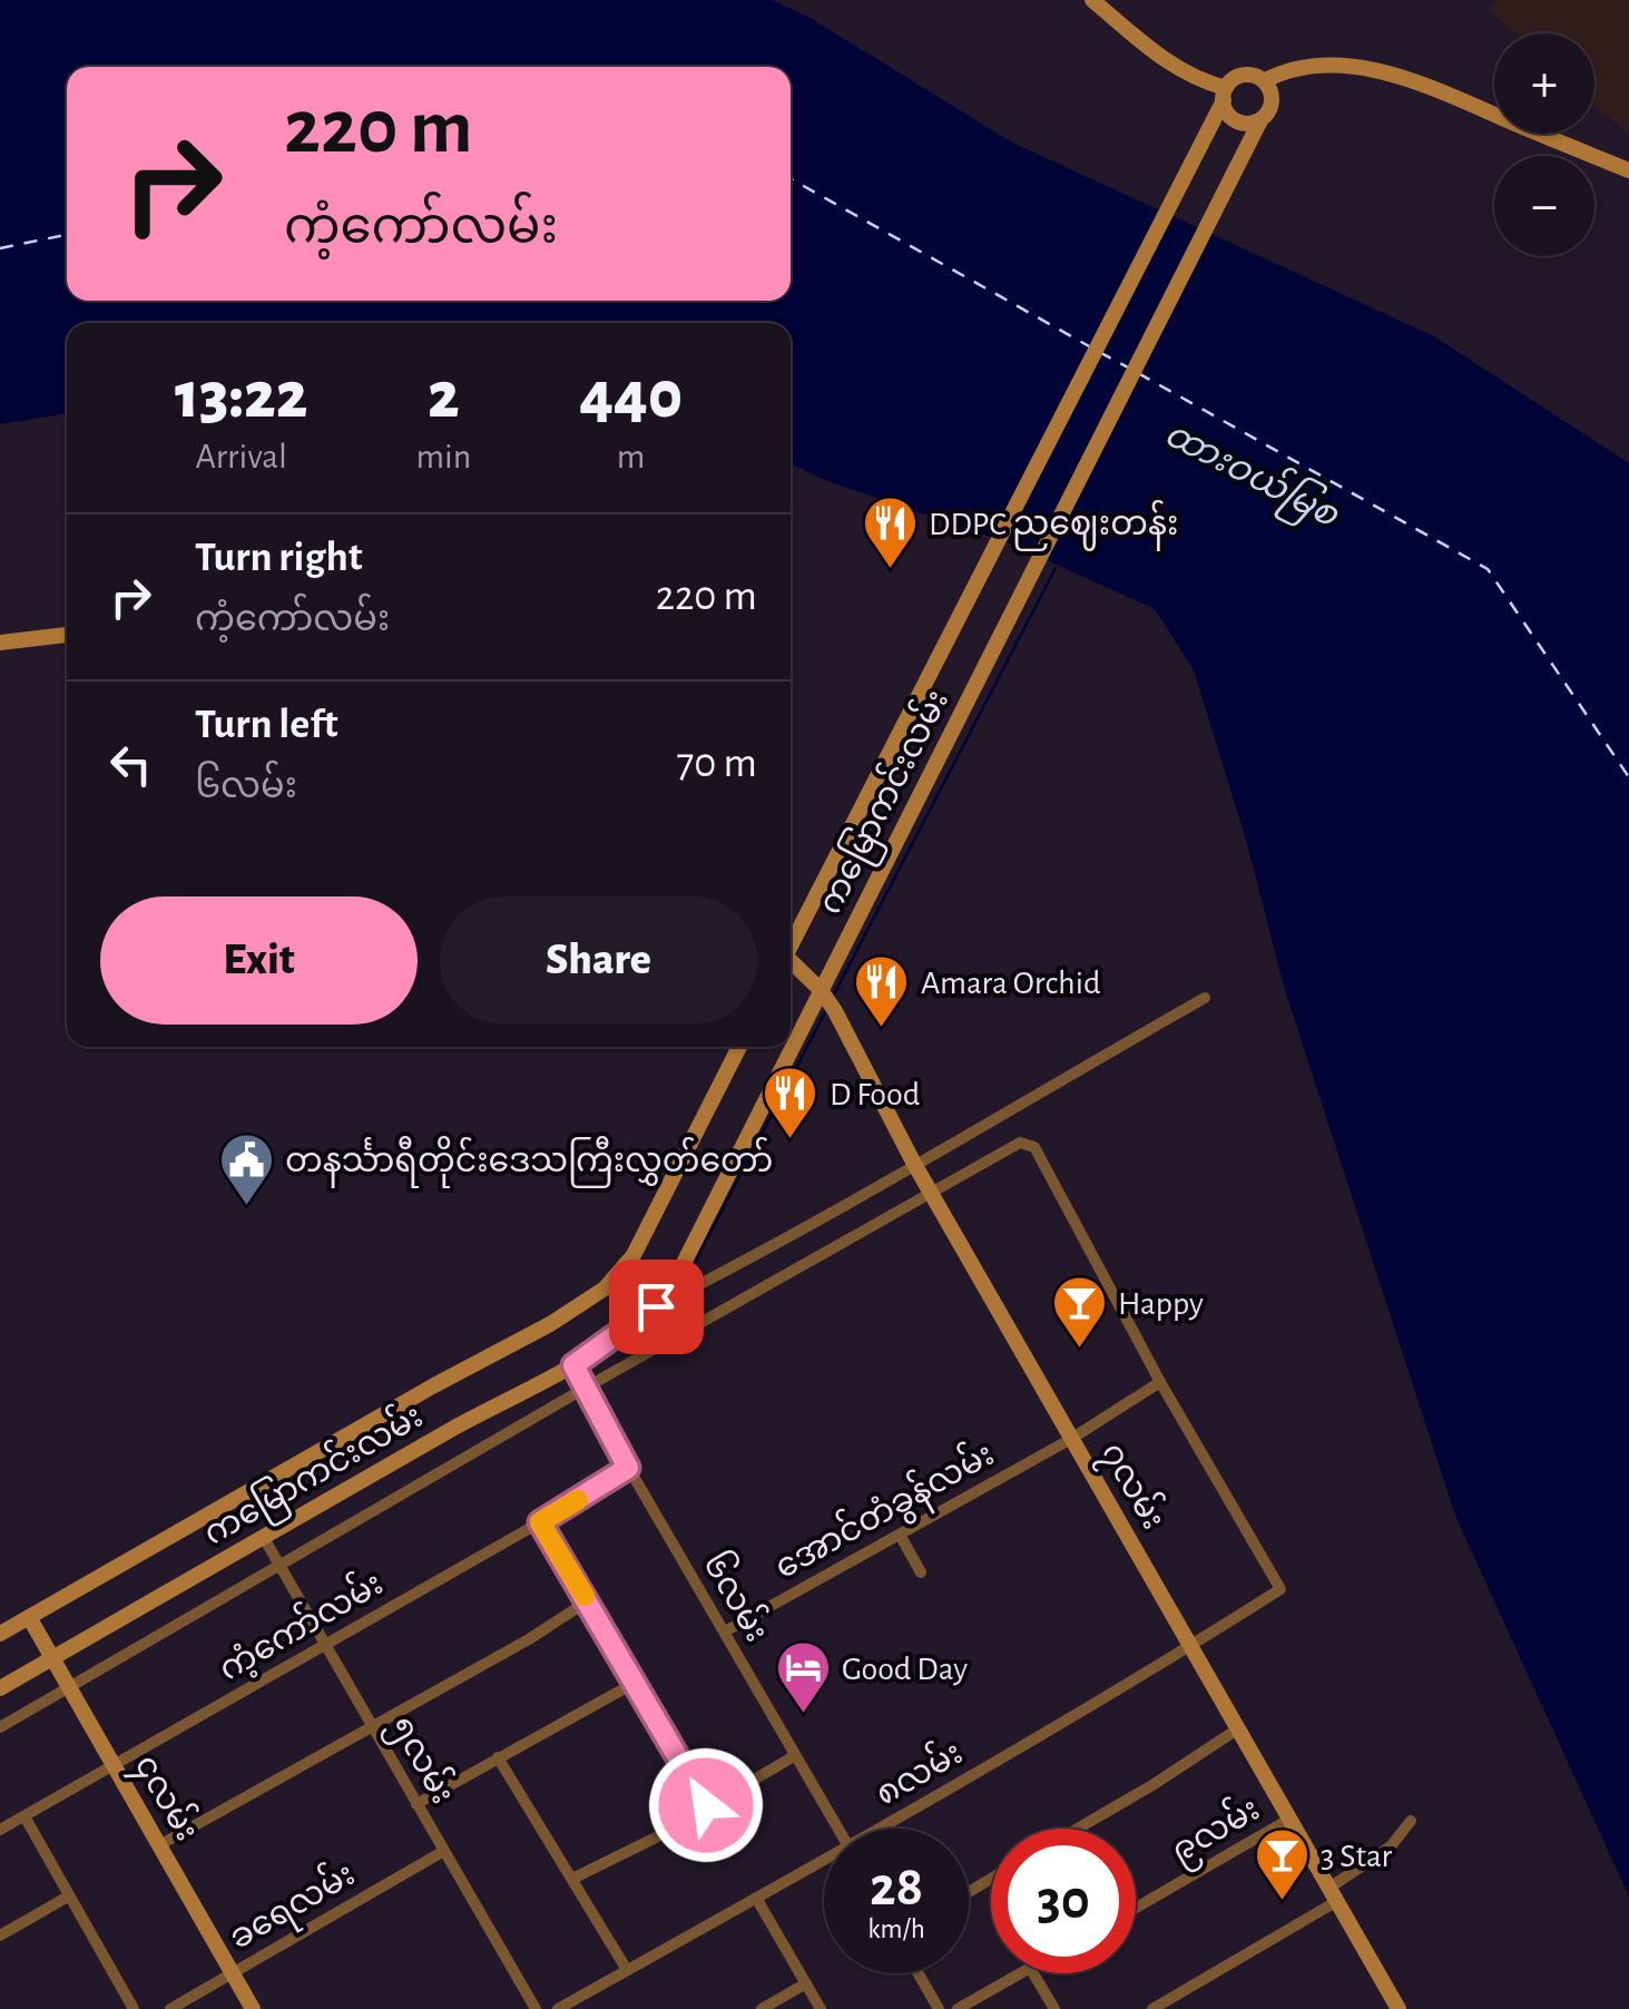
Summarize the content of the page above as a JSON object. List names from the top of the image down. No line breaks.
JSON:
{"streets":{"main road":["ကမြောကင်းလမ်း","၇လမ်း","၄လမ်း"],"street":["အောင်တံခွန်လမ်း","၆လမ်း","ကံ့ကော်လမ်း","၅လမ်း","၈လမ်း","၉လမ်း","ခရေလမ်း"]},"crossings":[["ကမြောကင်းလမ်း","၇လမ်း"],["ကမြောကင်းလမ်း","၆လမ်း"],["ကမြောကင်းလမ်း","၅လမ်း"],["ကမြောကင်းလမ်း","၄လမ်း"],["၇လမ်း","အောင်တံခွန်လမ်း"],["၇လမ်း","၈လမ်း"],["၇လမ်း","၉လမ်း"],["အောင်တံခွန်လမ်း","၆လမ်း"],["အောင်တံခွန်လမ်း","၈လမ်း"],["၆လမ်း","ကံ့ကော်လမ်း"],["ကံ့ကော်လမ်း","၅လမ်း"],["ကံ့ကော်လမ်း","၄လမ်း"],["၅လမ်း","ခရေလမ်း"],["၄လမ်း","ခရေလမ်း"]],"water":["ထားဝယ်မြစ"],"places":{"restaurant":["DDPC ညဈေးတန်း","Amara Orchid","D Food"],"public building":["တနင်္သာရီတိုင်းဒေသကြီးလွှတ်တော်"],"bar":["Happy","3 Star"],"hotel":["Good Day"]},"page":{"map_buttons":["+","−"],"turn":["220 m","ကံ့ကော်လမ်း"],"eta":["13:22","Arrival","2","min","440","m"],"list":[{"name":"Turn right","note":"ကံ့ကော်လမ်း","value":"220 m"},{"name":"Turn left","note":"၆လမ်း","value":"70 m"}],"buttons":["Exit","Share"],"speed":"28 km/h","limit":"30"}}
